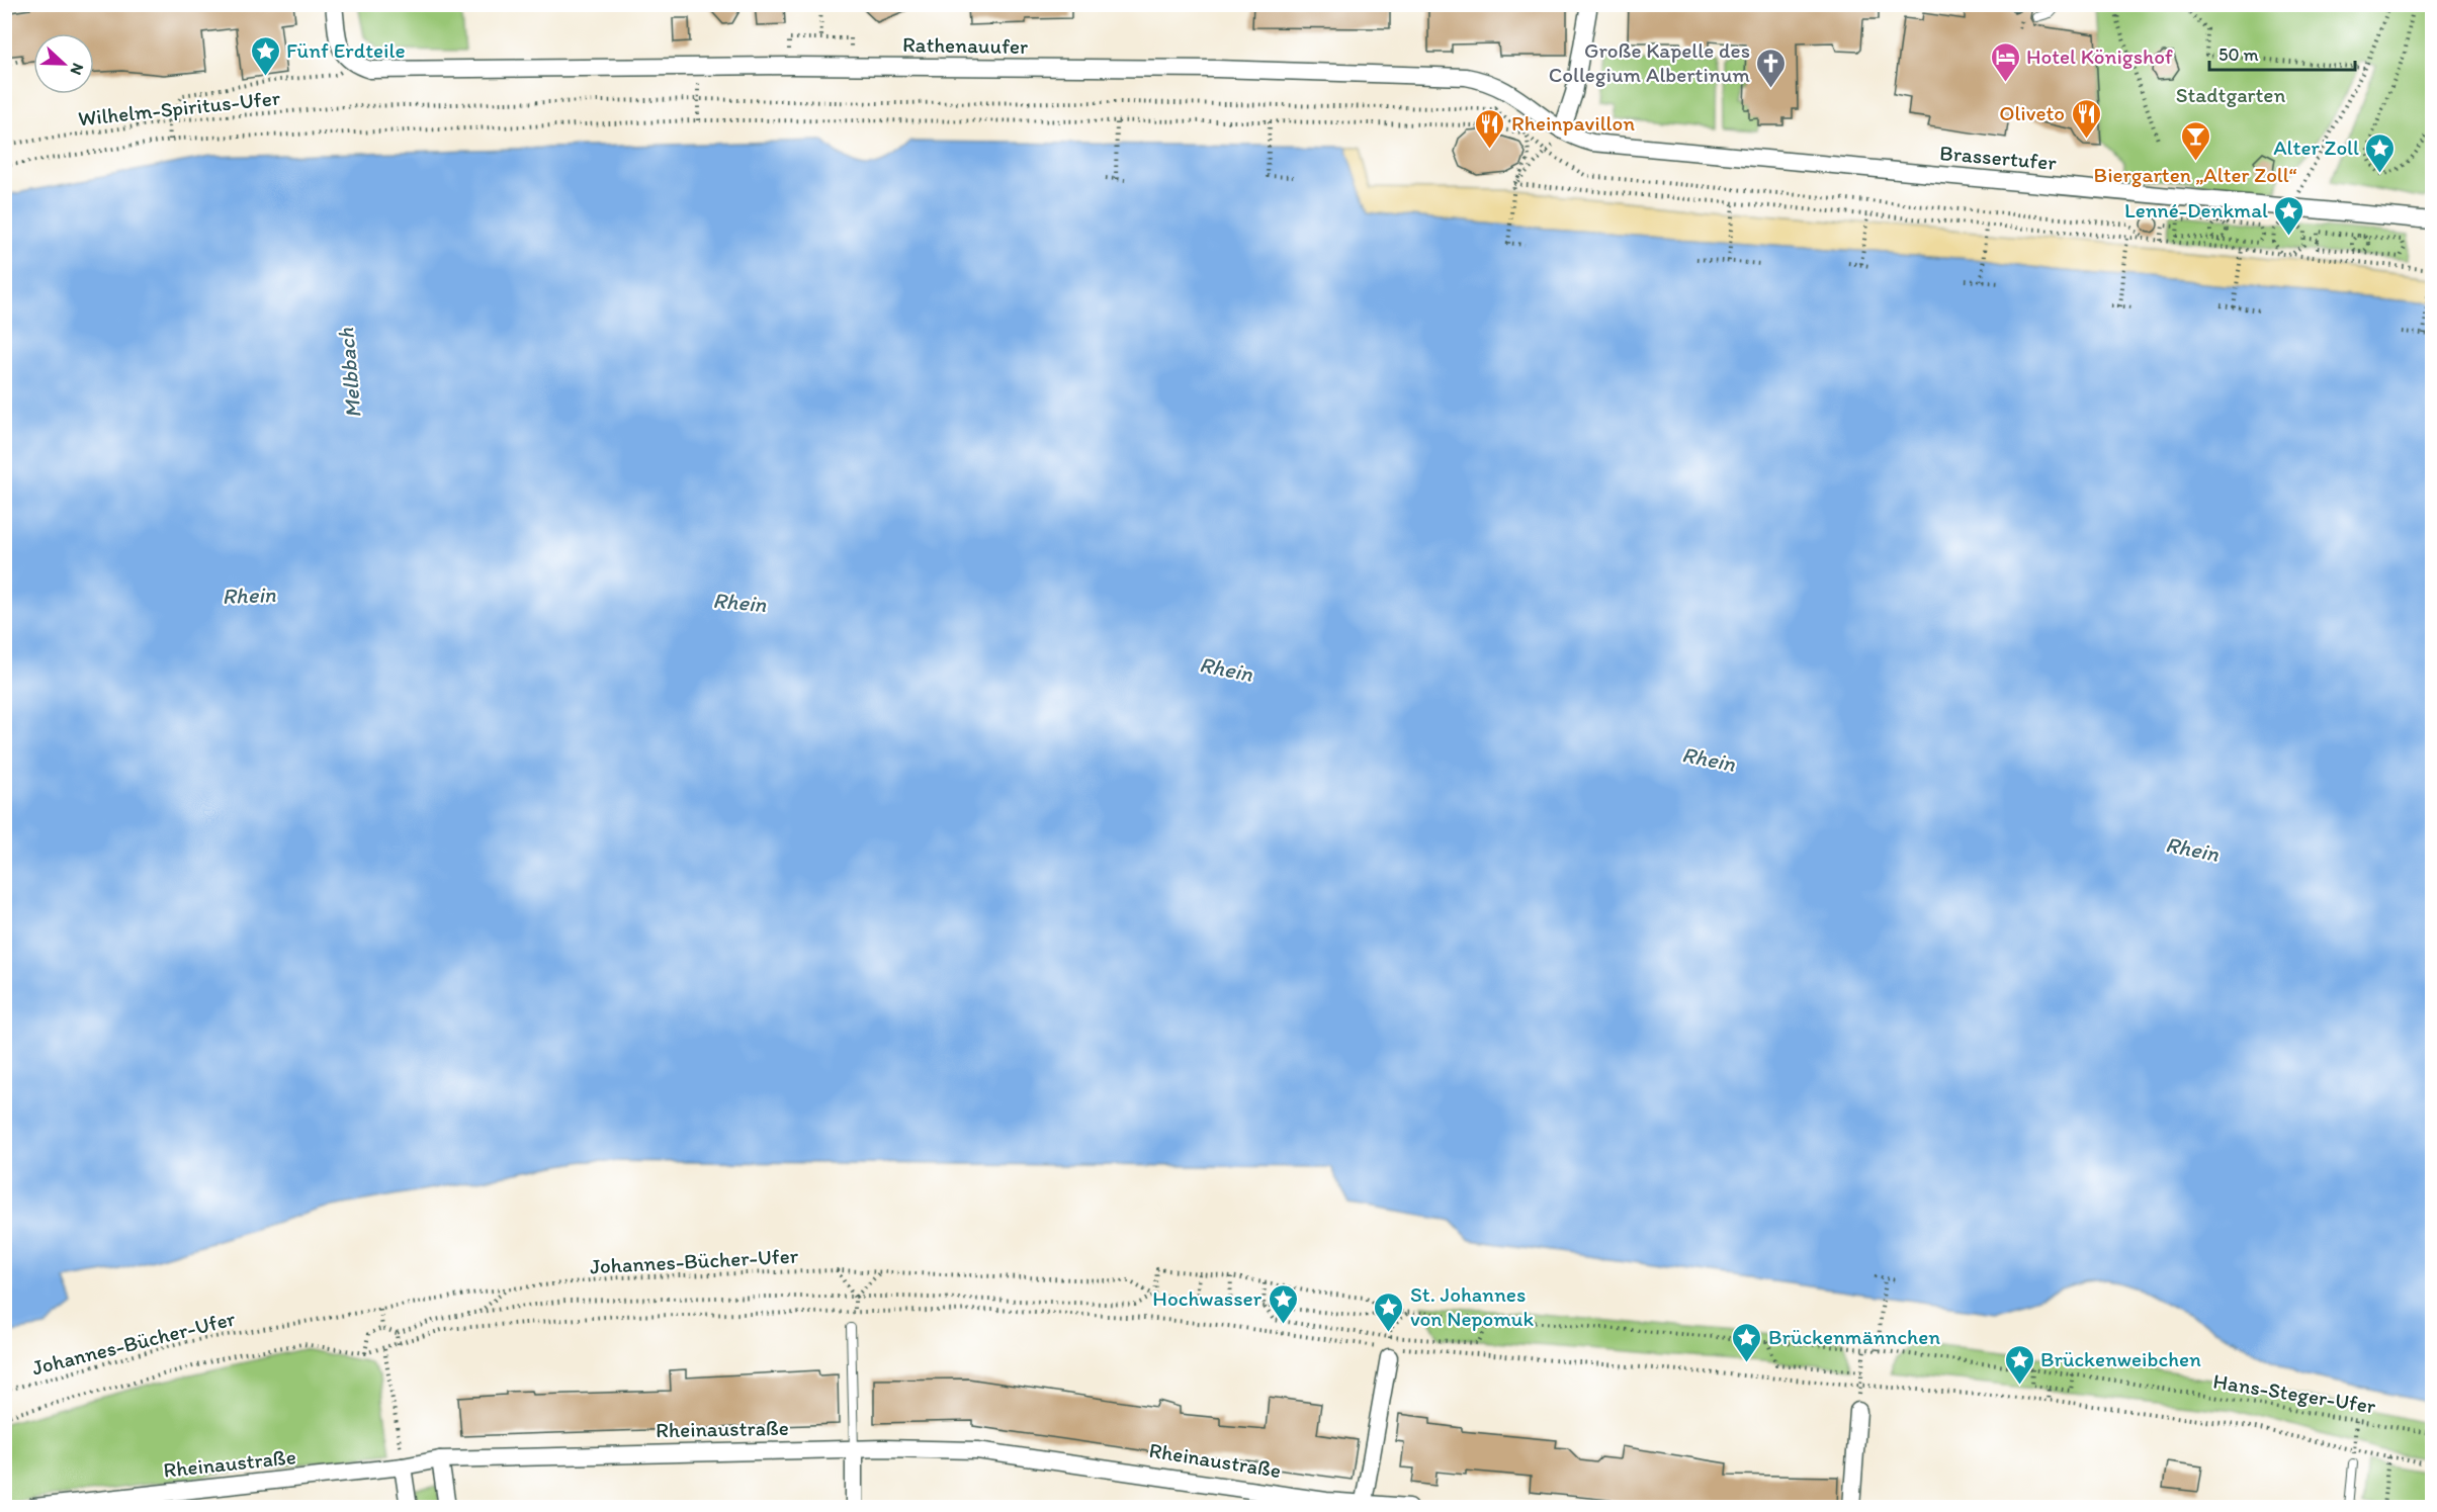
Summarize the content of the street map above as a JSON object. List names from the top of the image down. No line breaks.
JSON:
{"streets":{"street":["Rathenauufer","Brassertufer","Rheinaustraße"],"path":["Wilhelm-Spiritus-Ufer","Johannes-Bücher-Ufer","Hans-Steger-Ufer"]},"crossings":[["Rathenauufer","Brassertufer"],["Johannes-Bücher-Ufer","Hans-Steger-Ufer"]],"water":["Melbbach","Rhein"],"parks":["Stadtgarten"],"places":{"place":["Fünf Erdteile","Alter Zoll","Lenné-Denkmal","Hochwasser","St. Johannes von Nepomuk","Brückenmännchen","Brückenweibchen"],"hotel":["Hotel Königshof"],"church":["Große Kapelle des Collegium Albertinum"],"restaurant":["Oliveto","Rheinpavillon"],"bar":["Biergarten „Alter Zoll“"]},"scale_bar":"50 m","north":"right"}
